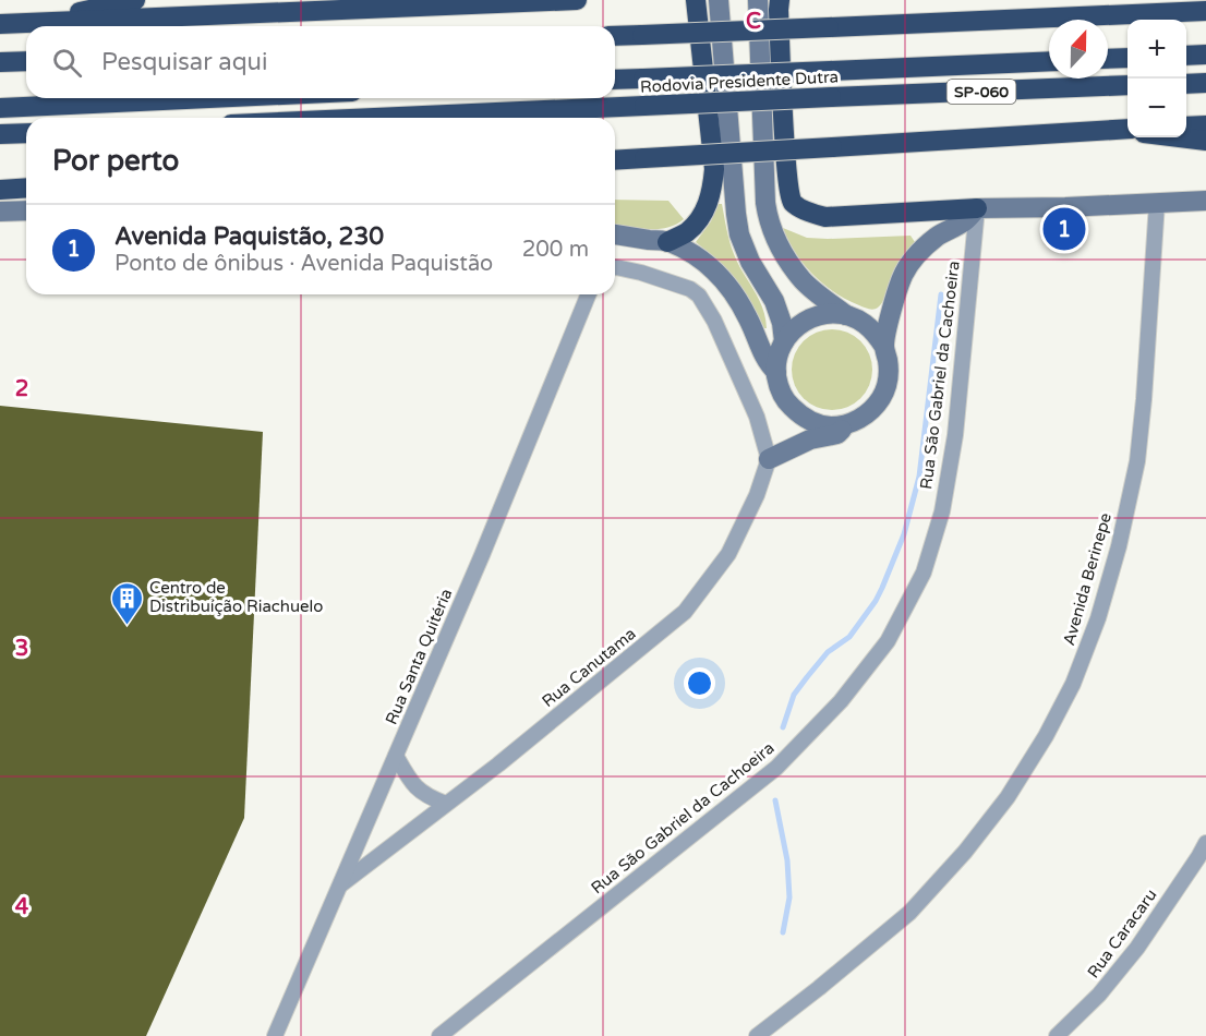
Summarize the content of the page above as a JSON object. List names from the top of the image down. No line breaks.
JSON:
{"streets":{"highway":["Rodovia Presidente Dutra","SP-060"],"street":["Rua São Gabriel da Cachoeira","Avenida Berinepe","Rua Santa Quitéria","Rua Canutama","Rua Caracaru"]},"crossings":[["Rua Santa Quitéria","Rua Canutama"]],"places":{"building":["Centro de Distribuíção Riachuelo"]},"north":"top","page":{"map_buttons":["+","−"],"search":"Pesquisar aqui","heading":"Por perto","list":[{"mark":"1","name":"Avenida Paquistão, 230","note":"Ponto de ônibus · Avenida Paquistão","value":"200 m"}],"pins":"1"},"grid":{"columns":["C"],"rows":["2","3","4"]}}
